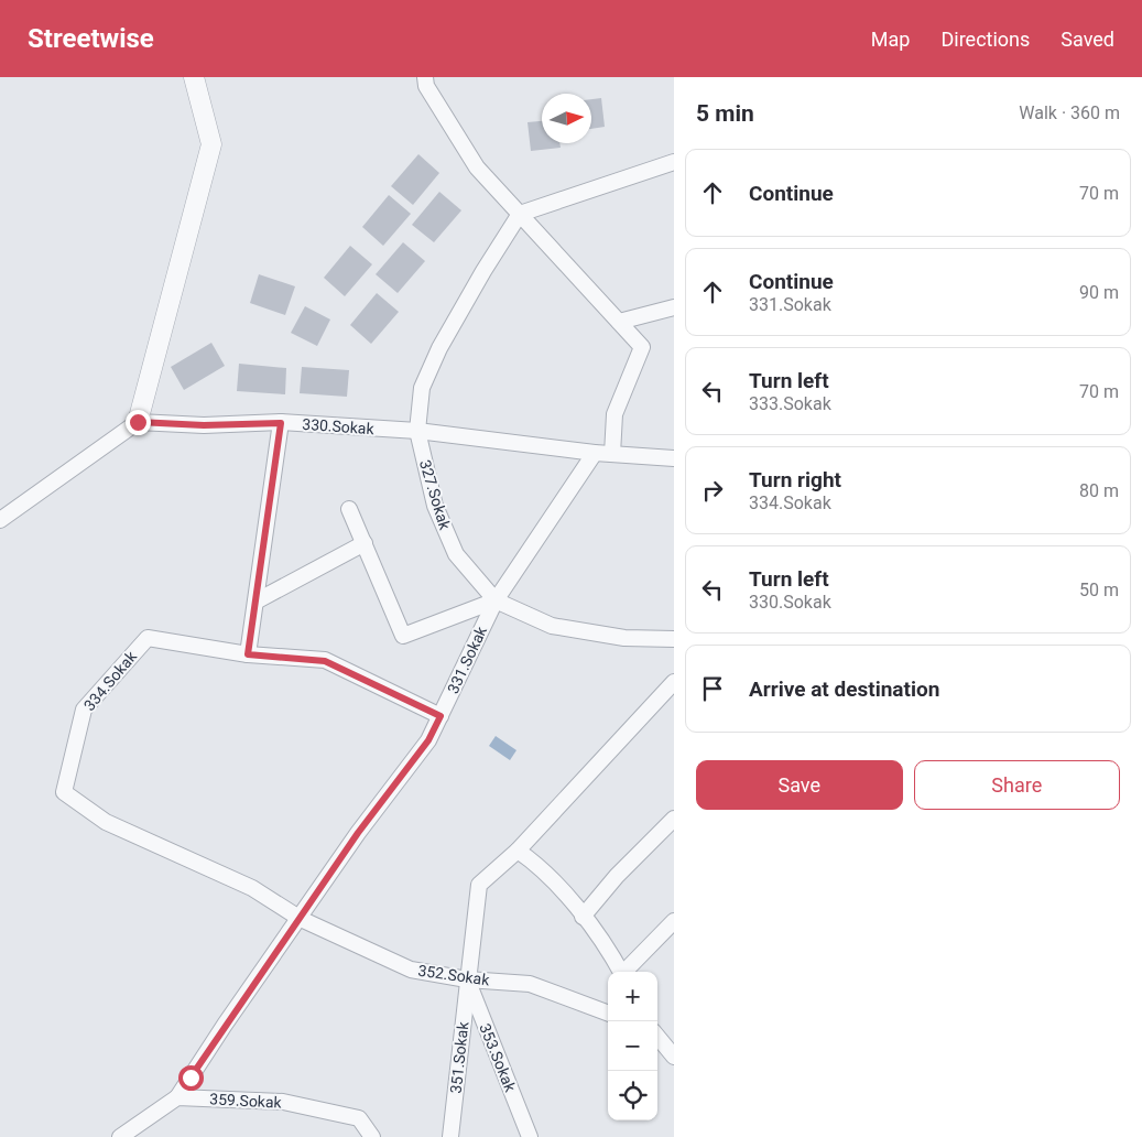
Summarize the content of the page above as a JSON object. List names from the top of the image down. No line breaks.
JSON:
{"streets":{"street":["330.Sokak","327.Sokak","331.Sokak","334.Sokak","352.Sokak","351.Sokak","353.Sokak","359.Sokak"]},"crossings":[["330.Sokak","327.Sokak"],["330.Sokak","331.Sokak"],["327.Sokak","331.Sokak"],["331.Sokak","334.Sokak"],["331.Sokak","352.Sokak"],["331.Sokak","359.Sokak"],["334.Sokak","352.Sokak"],["352.Sokak","351.Sokak"],["352.Sokak","353.Sokak"],["351.Sokak","353.Sokak"]],"north":"right","page":{"header":"Streetwise","nav":["Map","Directions","Saved"],"heading":["5 min","Walk · 360 m"],"list":[["Continue","70 m"],["Continue","331.Sokak","90 m"],["Turn left","333.Sokak","70 m"],["Turn right","334.Sokak","80 m"],["Turn left","330.Sokak","50 m"],"Arrive at destination"],"buttons":["Save","Share"],"map_buttons":["+","−"]}}
